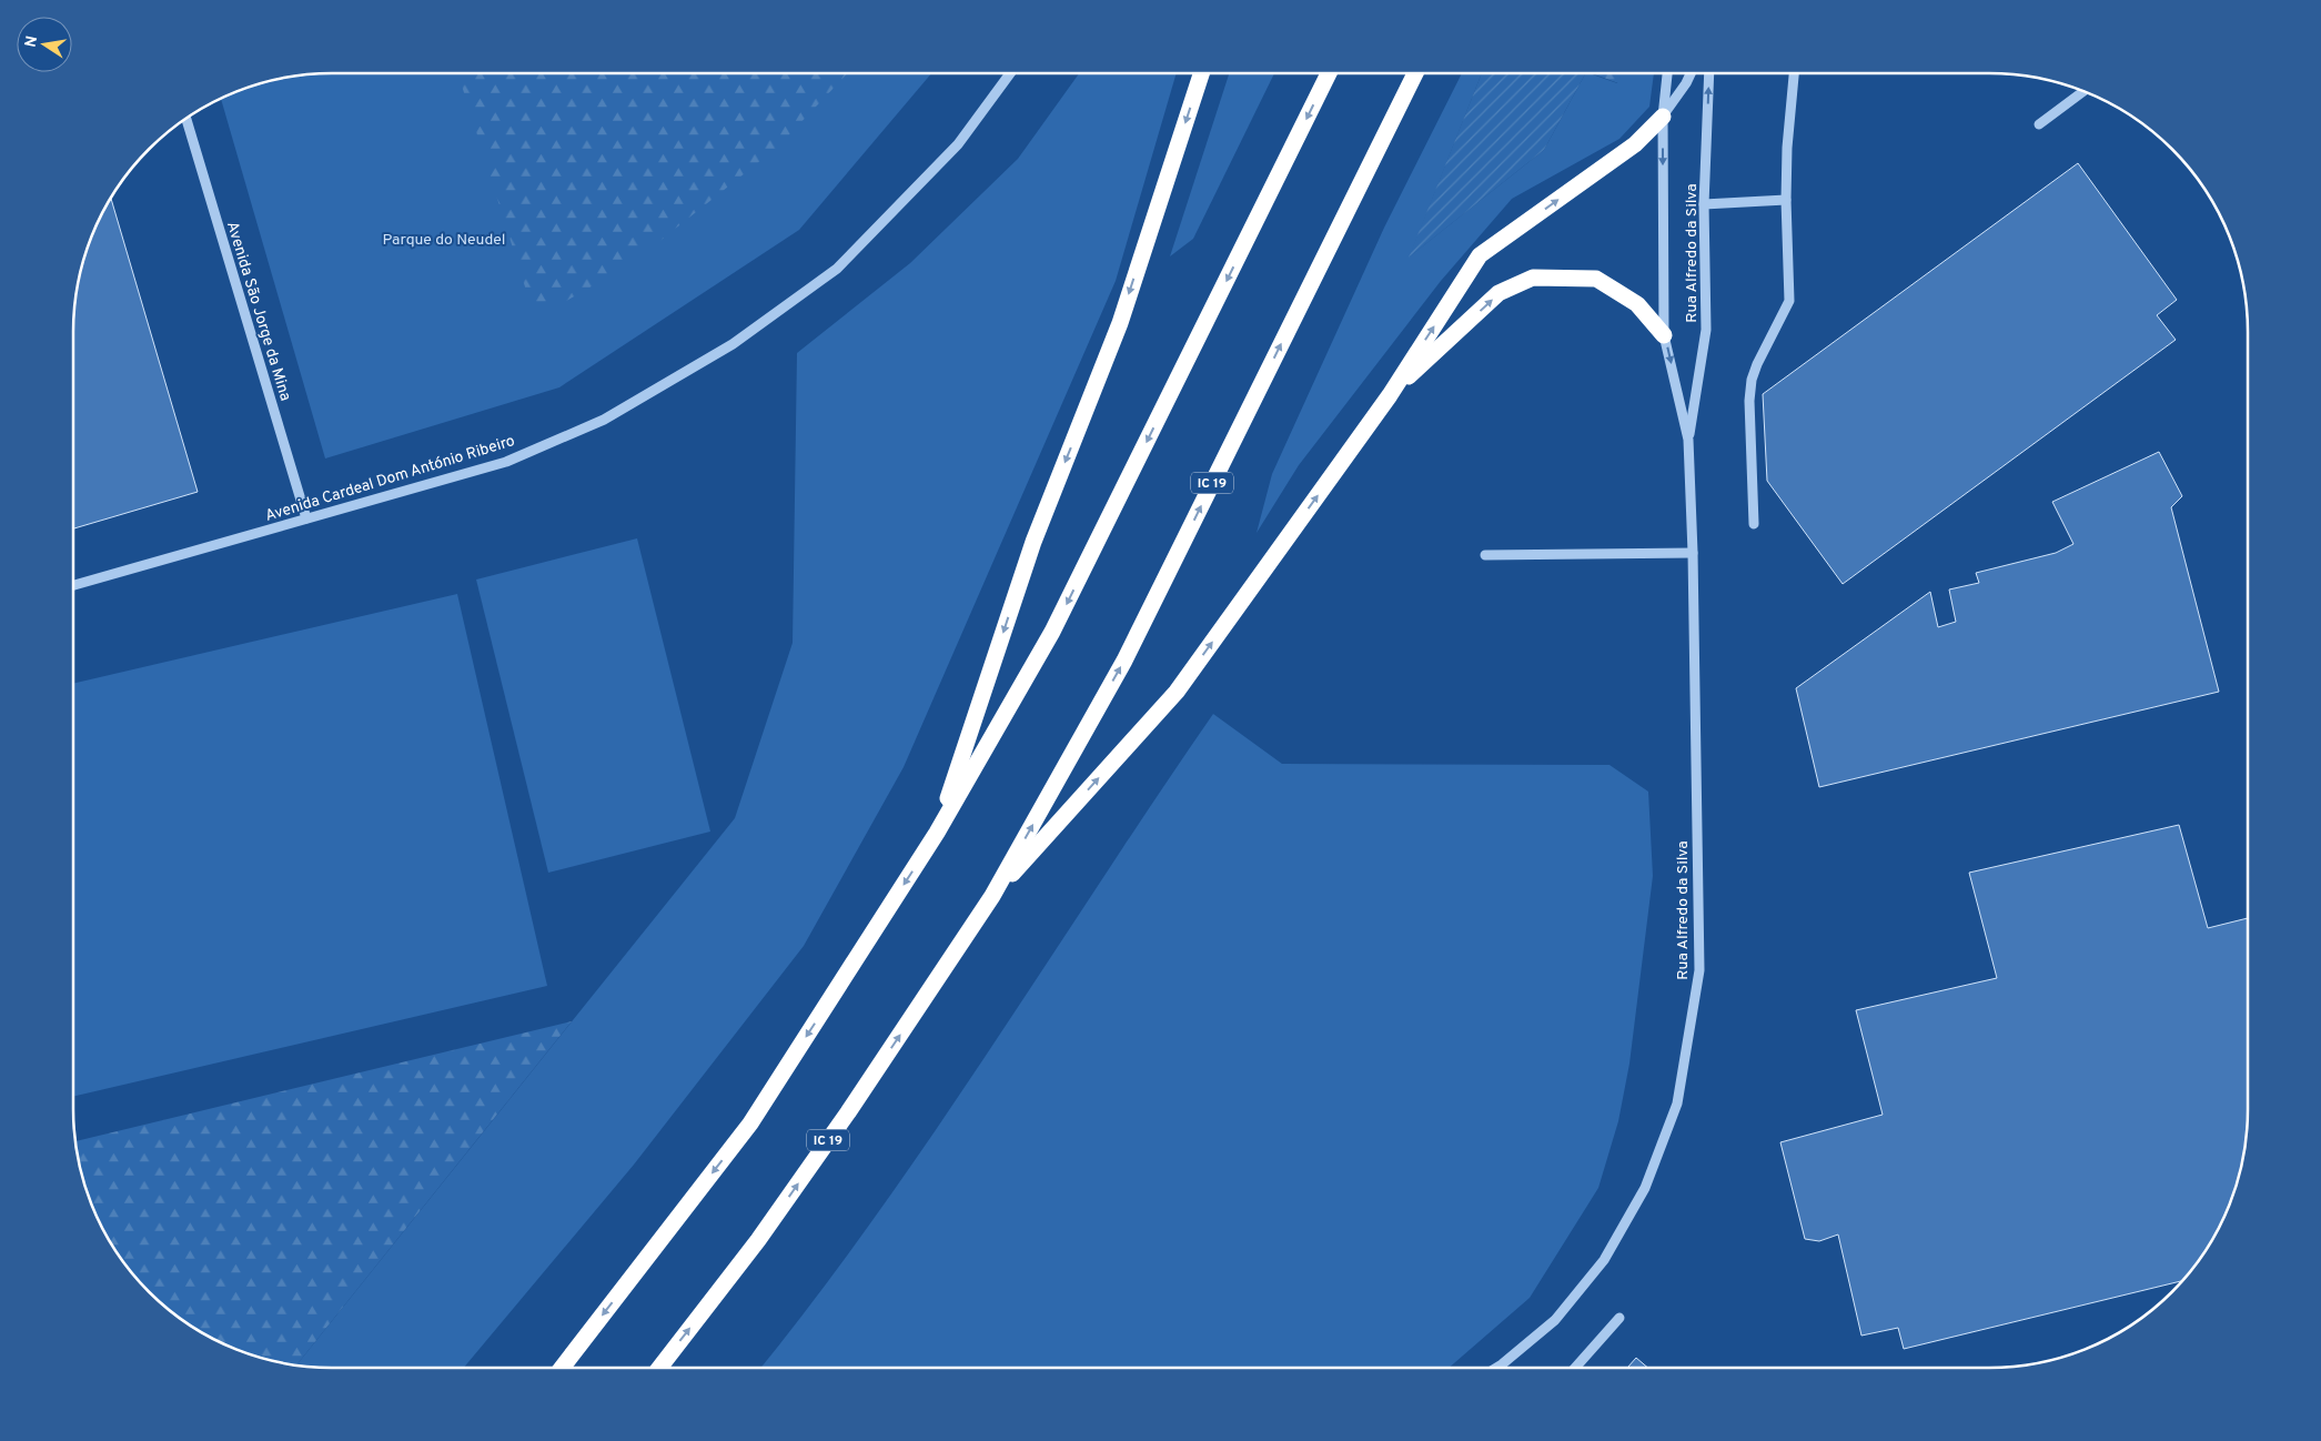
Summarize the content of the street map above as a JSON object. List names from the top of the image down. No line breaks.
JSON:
{"streets":{"highway":["IC 19"],"street":["Rua Alfredo da Silva","Avenida São Jorge da Mina","Avenida Cardeal Dom António Ribeiro"]},"crossings":[["Avenida São Jorge da Mina","Avenida Cardeal Dom António Ribeiro"]],"parks":["Parque do Neudel"],"north":"left"}
